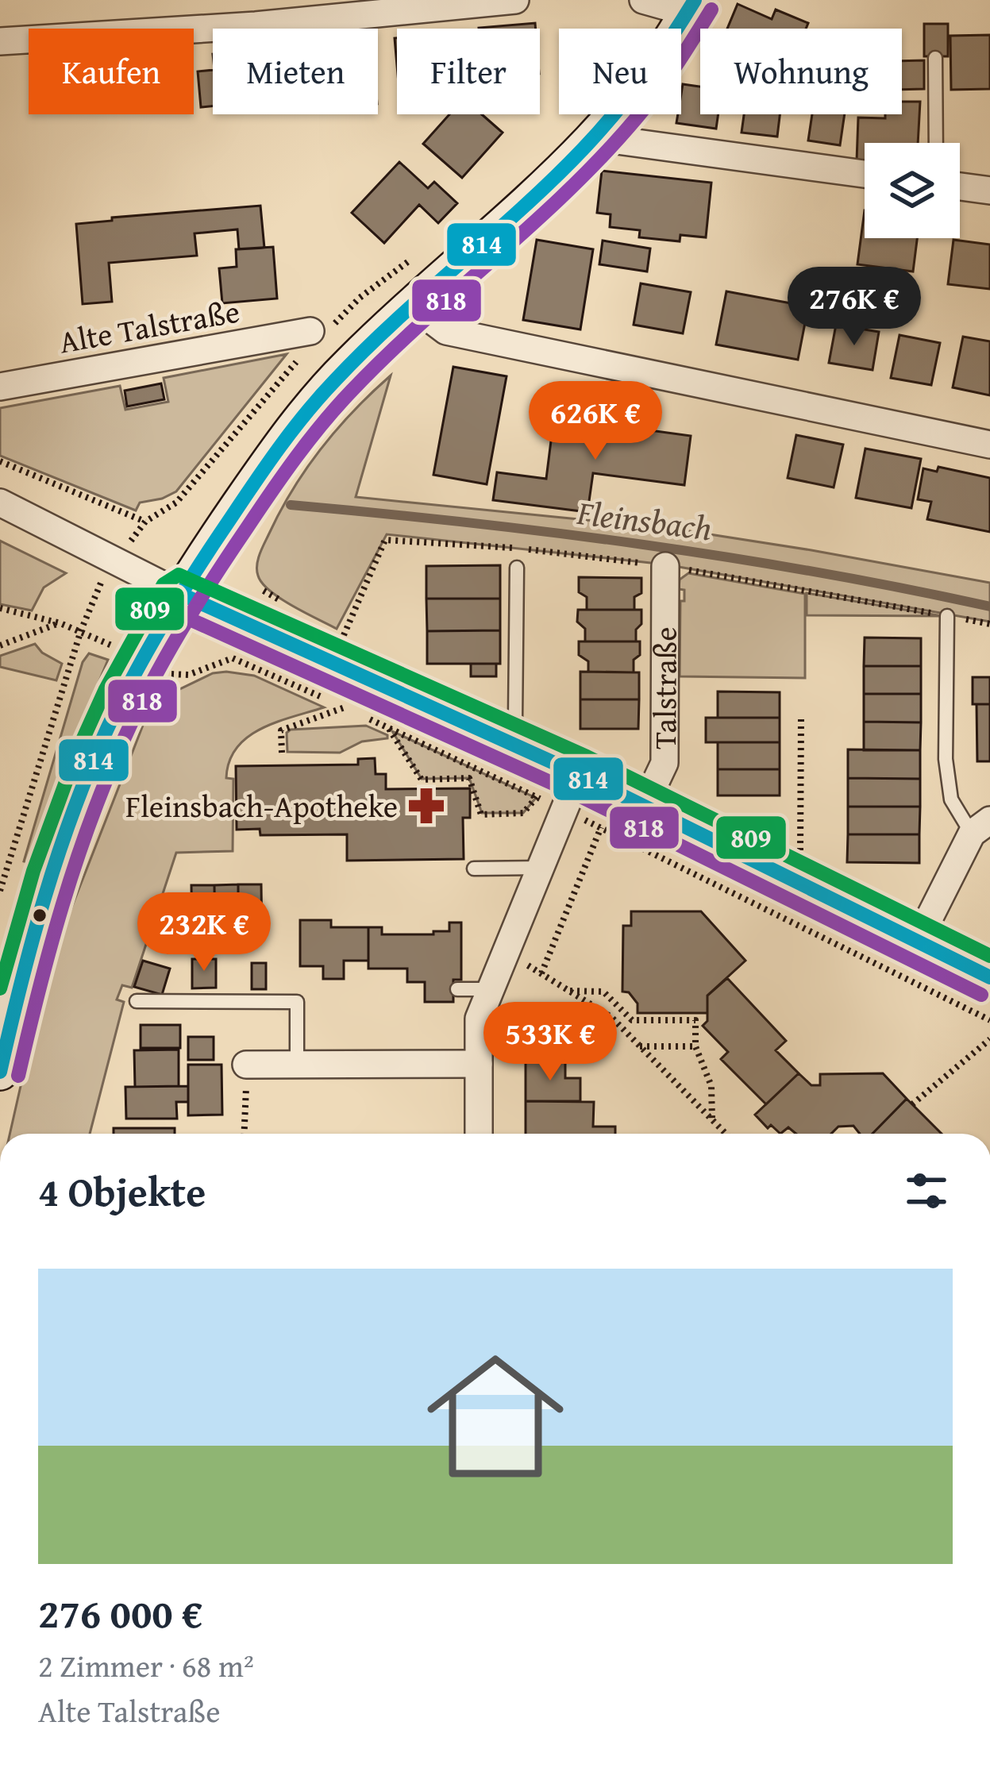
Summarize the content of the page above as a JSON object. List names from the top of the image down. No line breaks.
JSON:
{"streets":{"street":["Alte Talstraße","Talstraße"]},"water":["Fleinsbach"],"places":{"pharmacy":["Fleinsbach-Apotheke"]},"lines":["transit line 814","transit line 818","transit line 809"],"page":{"chip":["Kaufen","Mieten","Filter","Neu","Wohnung"],"price":["276K €","626K €","232K €","533K €"],"heading":"4 Objekte","list":[{"name":"276 000 €","note":"2 Zimmer · 68 m² · Alte Talstraße"}]}}
